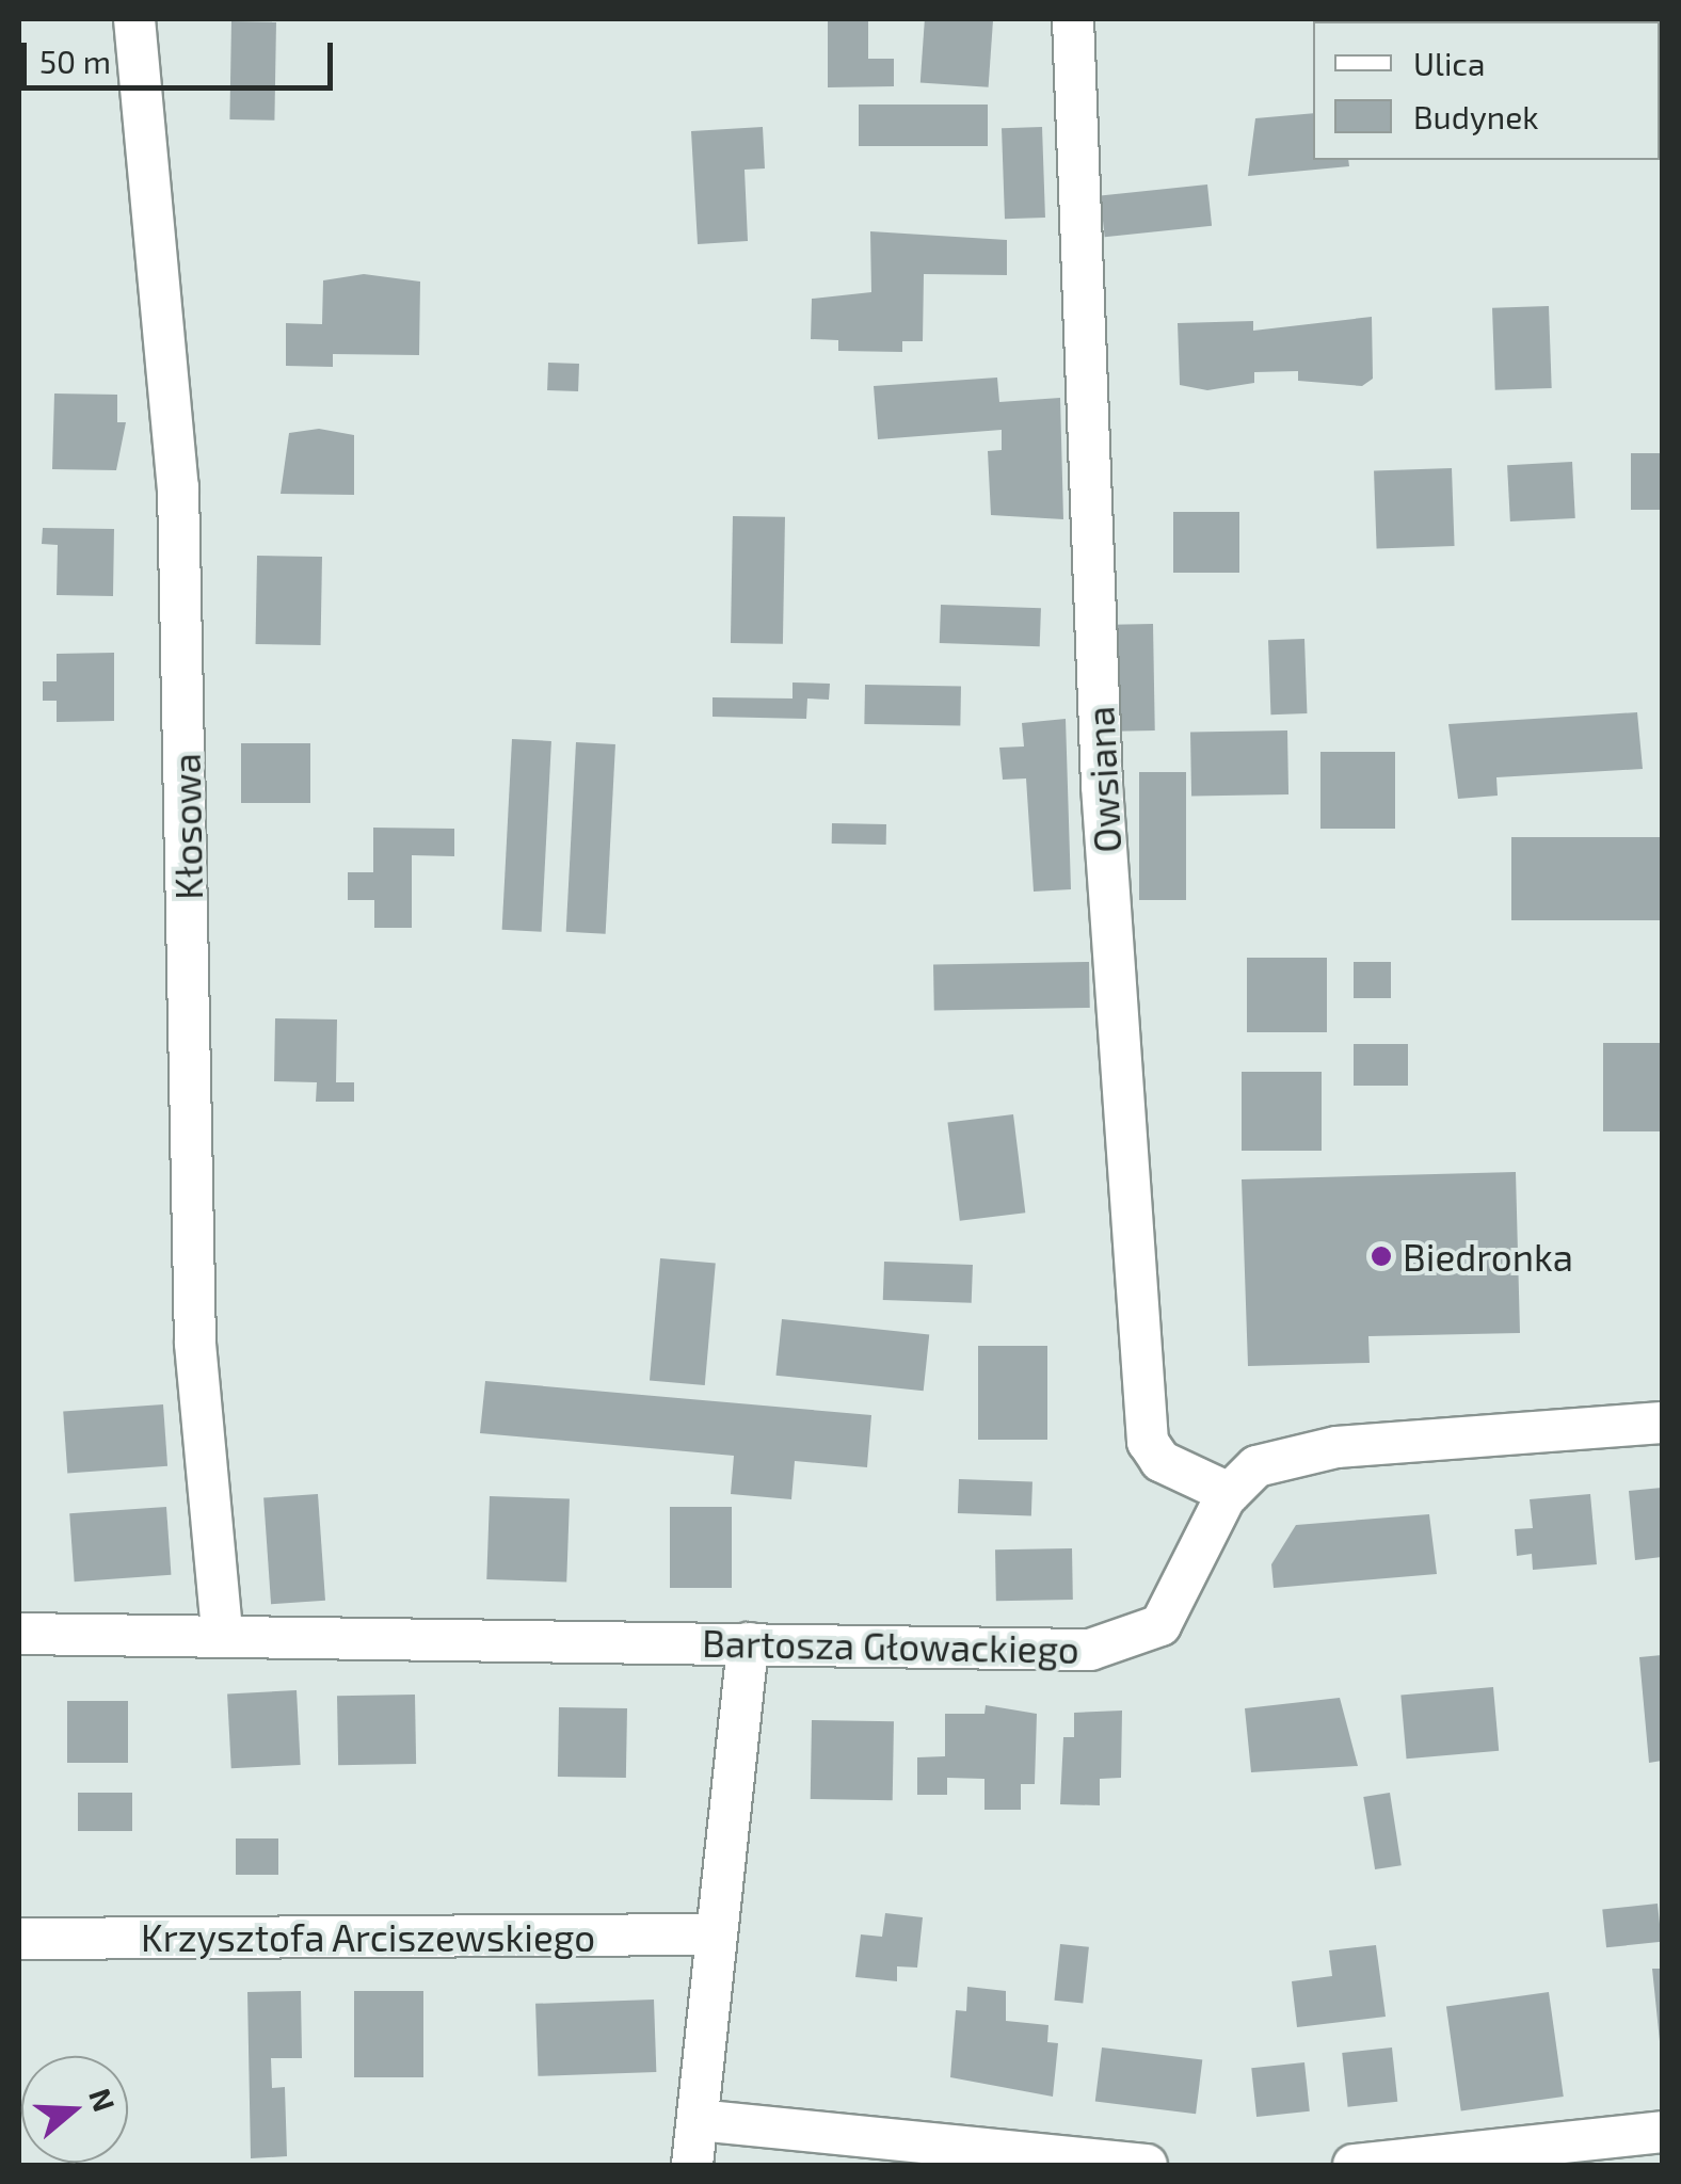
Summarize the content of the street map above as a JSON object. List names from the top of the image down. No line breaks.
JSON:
{"streets":{"street":["Owsiana","Kłosowa","Bartosza Głowackiego","Krzysztofa Arciszewskiego"]},"crossings":[["Owsiana","Bartosza Głowackiego"],["Kłosowa","Bartosza Głowackiego"]],"places":["Biedronka"],"legend":["Ulica","Budynek"],"scale_bar":"50 m","north":"right"}
